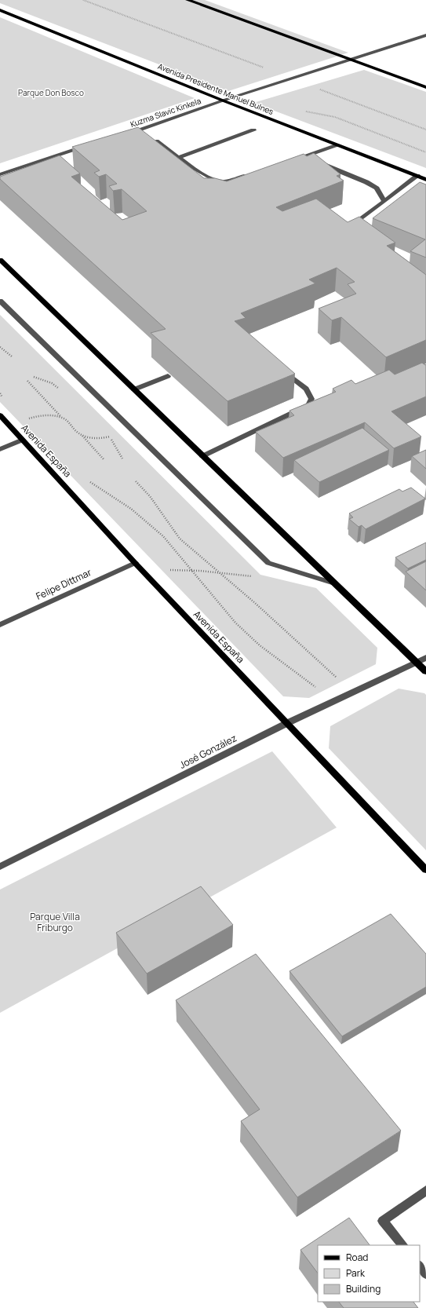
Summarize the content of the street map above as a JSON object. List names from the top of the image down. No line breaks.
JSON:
{"streets":{"main road":["Avenida Presidente Manuel Bulnes","Avenida España"],"street":["Kuzma Slavic Kinkela","Felipe Dittmar","José González"]},"crossings":[["Avenida Presidente Manuel Bulnes","Kuzma Slavic Kinkela"],["Avenida España","Felipe Dittmar"],["Avenida España","José González"]],"parks":["Parque Don Bosco","Parque Villa Friburgo"],"legend":["Road","Park","Building"]}
